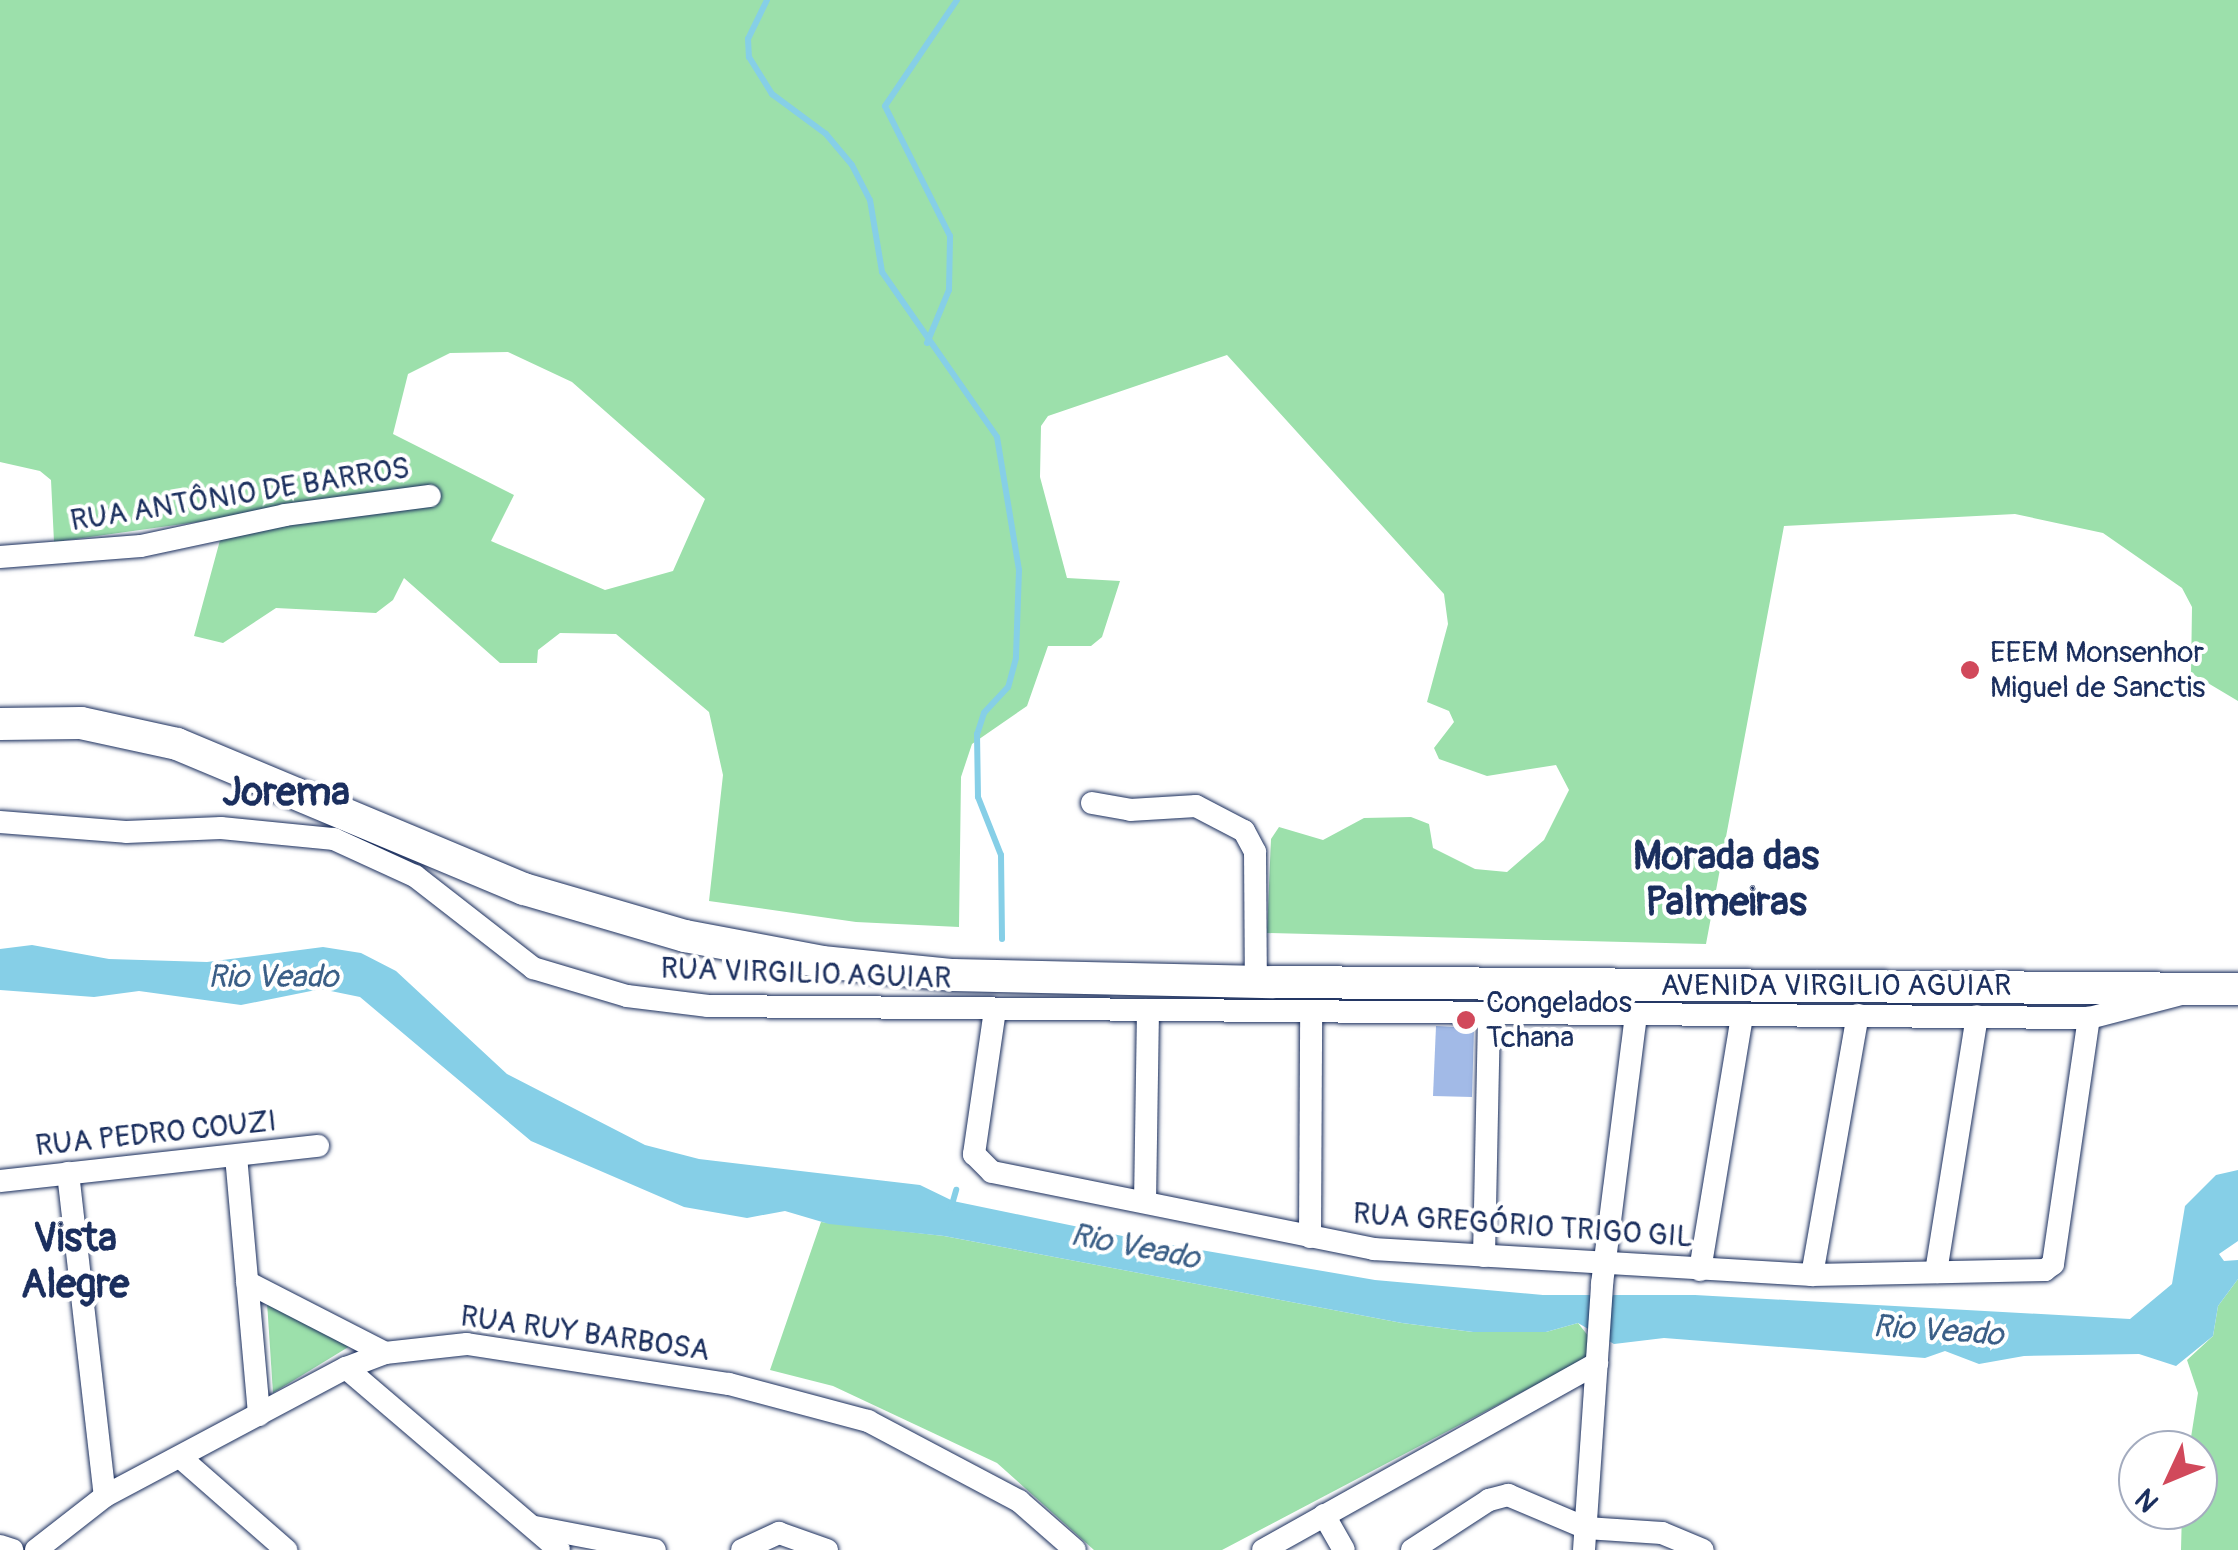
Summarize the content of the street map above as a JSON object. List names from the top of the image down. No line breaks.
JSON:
{"streets":{"street":["RUA ANTÔNIO DE BARROS","RUA VIRGILIO AGUIAR","AVENIDA VIRGILIO AGUIAR","RUA PEDRO COUZI","RUA GREGÓRIO TRIGO GIL","RUA RUY BARBOSA"]},"crossings":[["RUA VIRGILIO AGUIAR","AVENIDA VIRGILIO AGUIAR"],["RUA VIRGILIO AGUIAR","RUA GREGÓRIO TRIGO GIL"],["AVENIDA VIRGILIO AGUIAR","RUA GREGÓRIO TRIGO GIL"]],"districts":["Jorema","Morada das Palmeiras","Vista Alegre"],"water":["Rio Veado"],"places":["EEEM Monsenhor Miguel de Sanctis","Congelados Tchana"],"north":"bottom left"}
